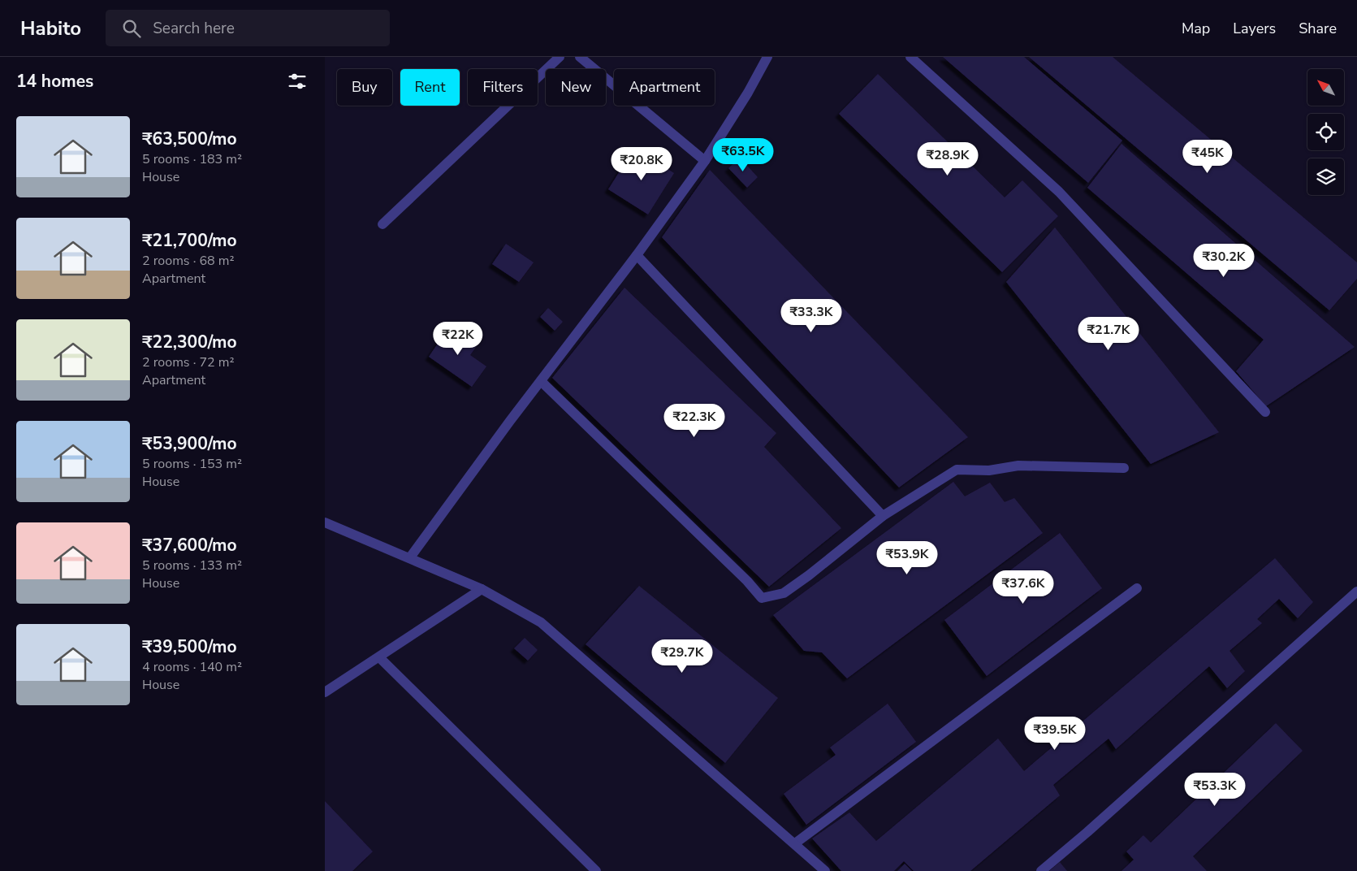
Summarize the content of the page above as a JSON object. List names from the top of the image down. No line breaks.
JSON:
{"north":"top left","page":{"header":"Habito","search":"Search here","nav":["Map","Layers","Share"],"heading":"14 homes","chip":["Buy","Rent","Filters","New","Apartment"],"list":[{"name":"₹63,500/mo","note":"5 rooms · 183 m² · House"},{"name":"₹21,700/mo","note":"2 rooms · 68 m² · Apartment"},{"name":"₹22,300/mo","note":"2 rooms · 72 m² · Apartment"},{"name":"₹53,900/mo","note":"5 rooms · 153 m² · House"},{"name":"₹37,600/mo","note":"5 rooms · 133 m² · House"},{"name":"₹39,500/mo","note":"4 rooms · 140 m² · House"}],"price":["₹63.5K","₹45K","₹28.9K","₹20.8K","₹30.2K","₹33.3K","₹21.7K","₹22K","₹22.3K","₹53.9K","₹37.6K","₹29.7K","₹39.5K","₹53.3K"]}}
